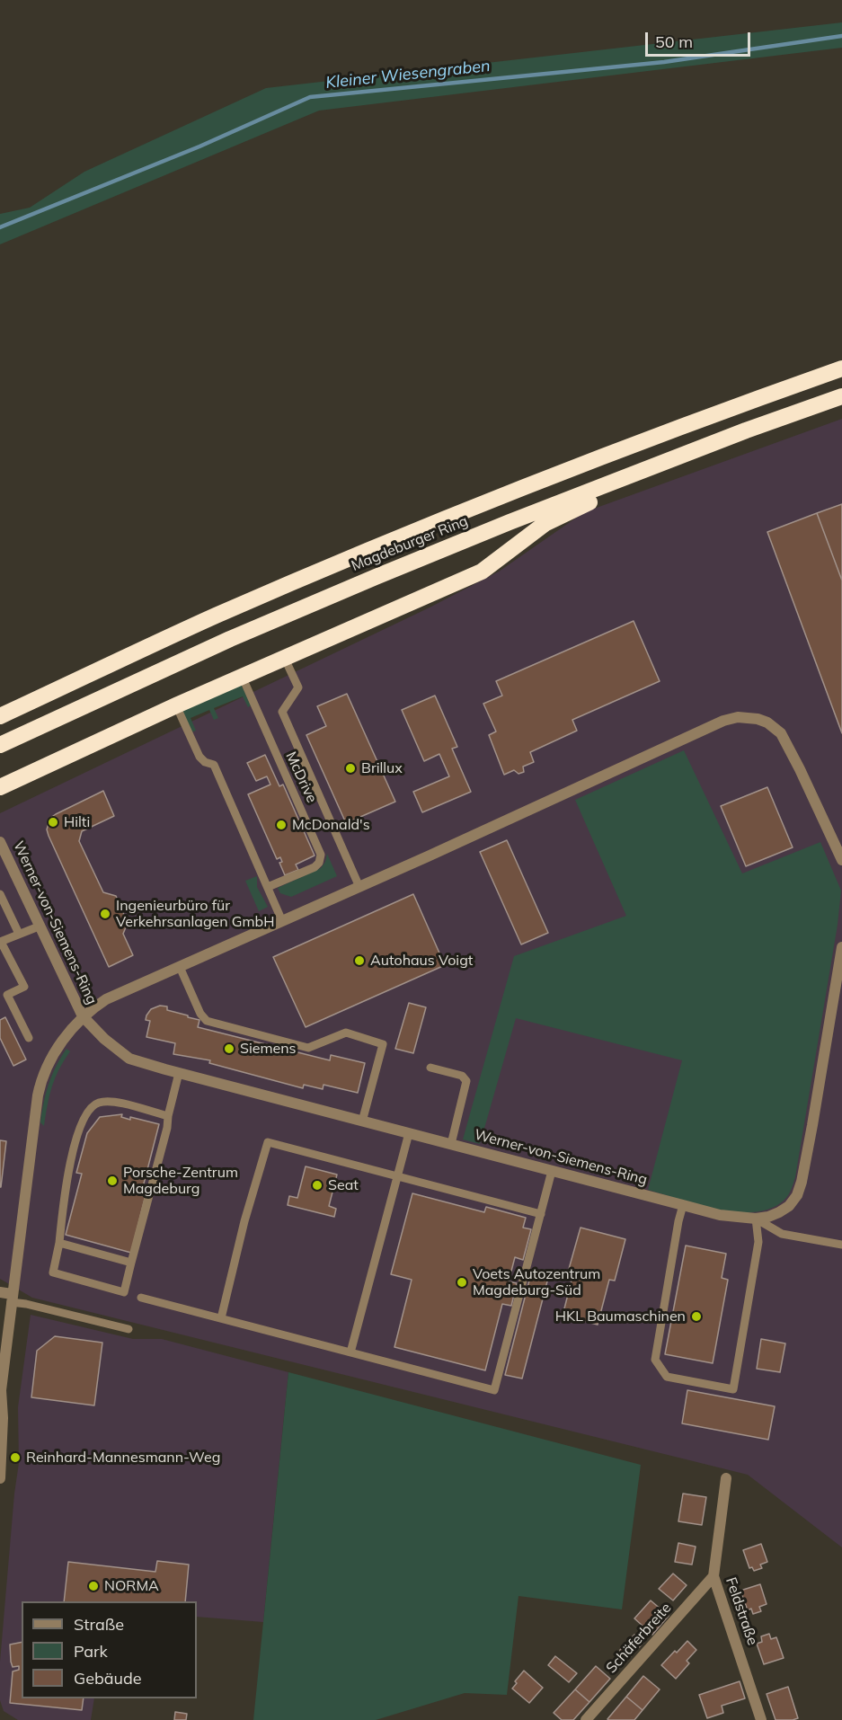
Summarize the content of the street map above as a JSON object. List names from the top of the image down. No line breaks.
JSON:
{"streets":{"highway":["Magdeburger Ring"],"street":["Werner-von-Siemens-Ring","Feldstraße","Schäferbreite"],"lane":["McDrive"]},"crossings":[["Feldstraße","Schäferbreite"]],"water":["Kleiner Wiesengraben"],"places":["Brillux","Hilti","McDonald's","Ingenieurbüro für Verkehrsanlagen GmbH","Autohaus Voigt","Siemens","Porsche-Zentrum Magdeburg","Seat","Voets Autozentrum Magdeburg-Süd","HKL Baumaschinen","Reinhard-Mannesmann-Weg","NORMA"],"legend":["Straße","Park","Gebäude"],"scale_bar":"50 m"}
